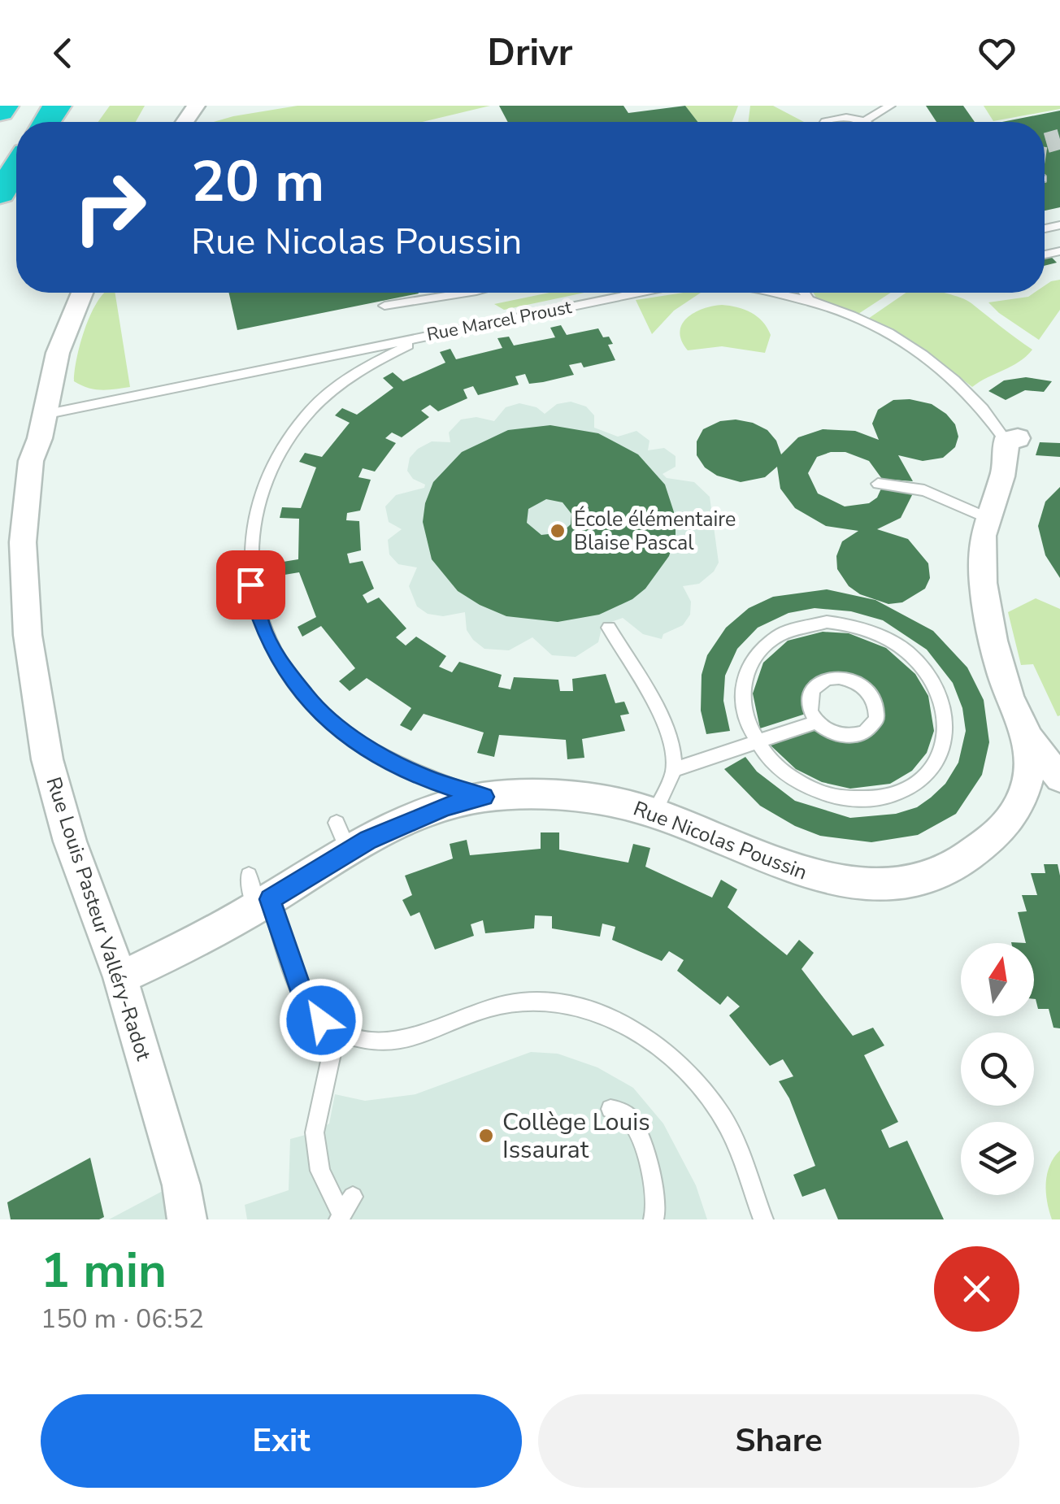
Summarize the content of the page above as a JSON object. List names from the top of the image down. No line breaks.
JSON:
{"streets":{"street":["Rue Nicolas Poussin","Rue Louis Pasteur Valléry-Radot"],"lane":["Rue Marcel Proust"]},"crossings":[["Rue Marcel Proust","Rue Louis Pasteur Valléry-Radot"],["Rue Nicolas Poussin","Rue Louis Pasteur Valléry-Radot"]],"places":["École élémentaire Blaise Pascal","Collège Louis Issaurat"],"north":"top","page":{"header":"Drivr","turn":["20 m","Rue Nicolas Poussin"],"heading":["1 min","150 m · 06:52"],"buttons":["Exit","Share"]}}
